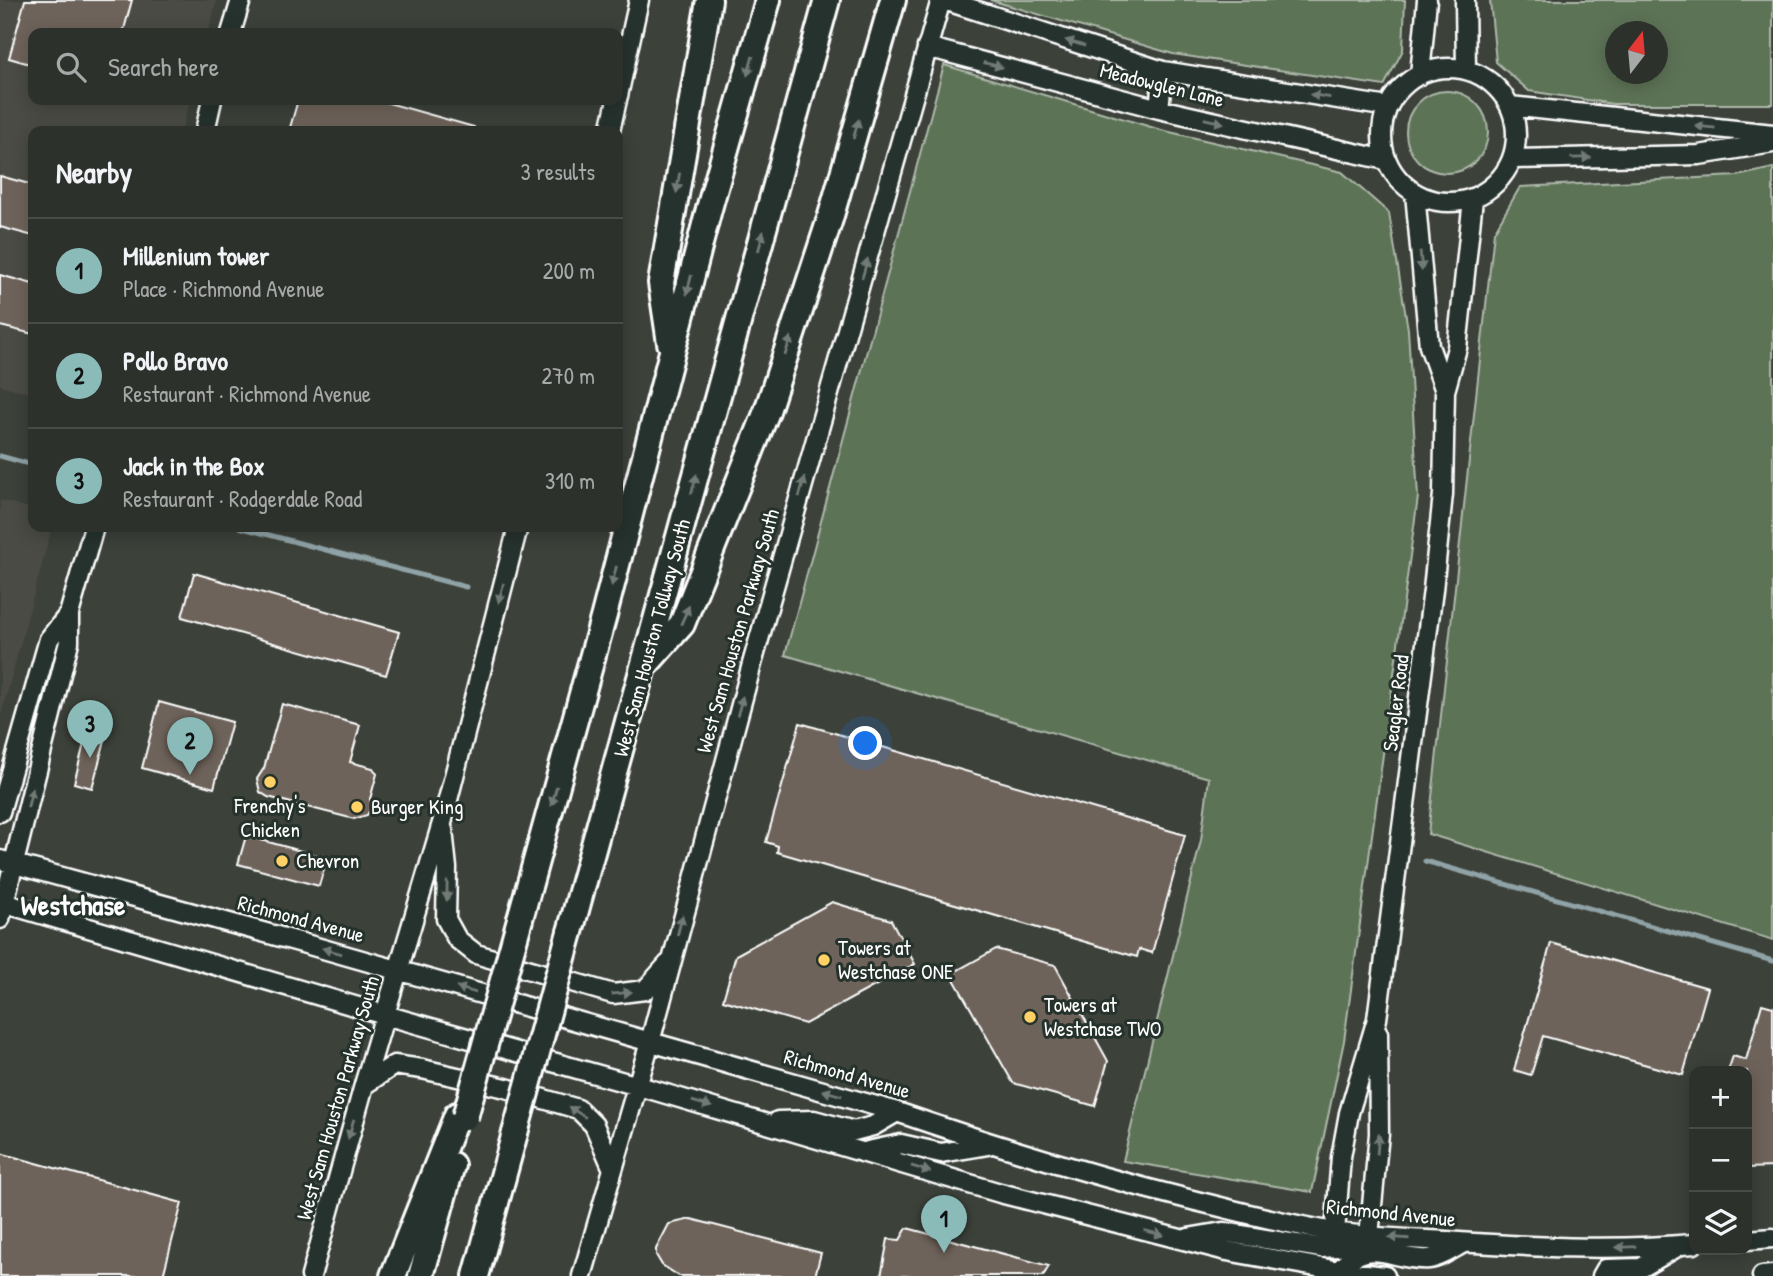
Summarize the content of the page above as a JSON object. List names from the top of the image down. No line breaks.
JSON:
{"streets":{"highway":["West Sam Houston Tollway South"],"main road":["Meadowglen Lane","West Sam Houston Parkway South","Seagler Road","Richmond Avenue"]},"crossings":[["Meadowglen Lane","West Sam Houston Parkway South"],["Meadowglen Lane","Seagler Road"],["West Sam Houston Parkway South","Richmond Avenue"],["Seagler Road","Richmond Avenue"]],"districts":["Westchase"],"places":["Frenchy's Chicken","Burger King","Chevron","Towers at Westchase ONE","Towers at Westchase TWO"],"north":"top","page":{"search":"Search here","heading":["Nearby","3 results"],"list":[{"mark":"1","name":"Millenium tower","note":"Place · Richmond Avenue","value":"200 m"},{"mark":"2","name":"Pollo Bravo","note":"Restaurant · Richmond Avenue","value":"270 m"},{"mark":"3","name":"Jack in the Box","note":"Restaurant · Rodgerdale Road","value":"310 m"}],"pins":["3","2","1"],"map_buttons":["+","−"]}}
